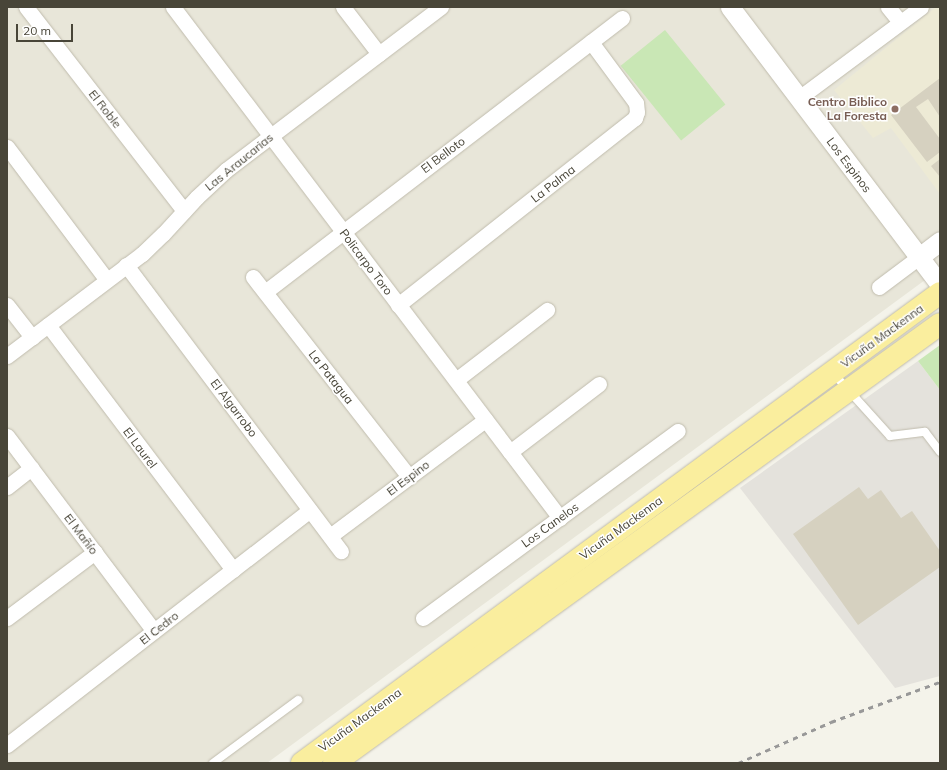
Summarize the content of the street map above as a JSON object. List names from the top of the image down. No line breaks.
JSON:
{"streets":{"main road":["Vicuña Mackenna"],"street":["El Roble","El Belloto","Las Araucarias","Los Espinos","La Palma","Policarpo Toro","La Patagua","El Algarrobo","El Laurel","El Espino","Los Canelos","El Mañío","El Cedro"]},"crossings":[["El Roble","Las Araucarias"],["El Belloto","La Palma"],["El Belloto","Policarpo Toro"],["El Belloto","La Patagua"],["Las Araucarias","Policarpo Toro"],["Las Araucarias","El Algarrobo"],["Las Araucarias","El Laurel"],["La Palma","Policarpo Toro"],["Policarpo Toro","El Espino"],["Policarpo Toro","Los Canelos"],["La Patagua","El Espino"],["El Algarrobo","El Espino"],["El Algarrobo","El Cedro"],["El Laurel","El Cedro"],["El Mañío","El Cedro"]],"places":["Centro Biblico La Foresta"],"scale_bar":"20 m"}
